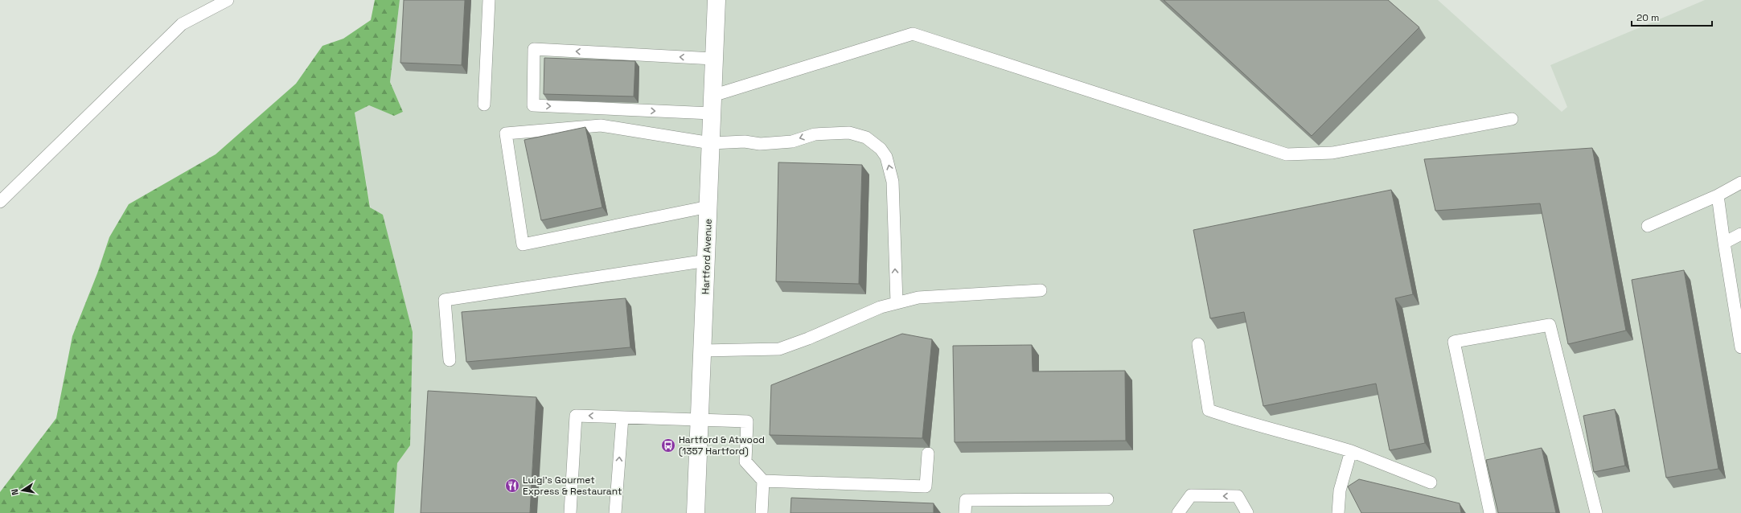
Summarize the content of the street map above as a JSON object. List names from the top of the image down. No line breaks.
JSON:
{"streets":{"main road":["Hartford Avenue"]},"places":{"bus stop":["Hartford & Atwood (1357 Hartford)"],"restaurant":["Luigi's Gourmet Express & Restaurant"]},"scale_bar":"20 m","north":"left"}
